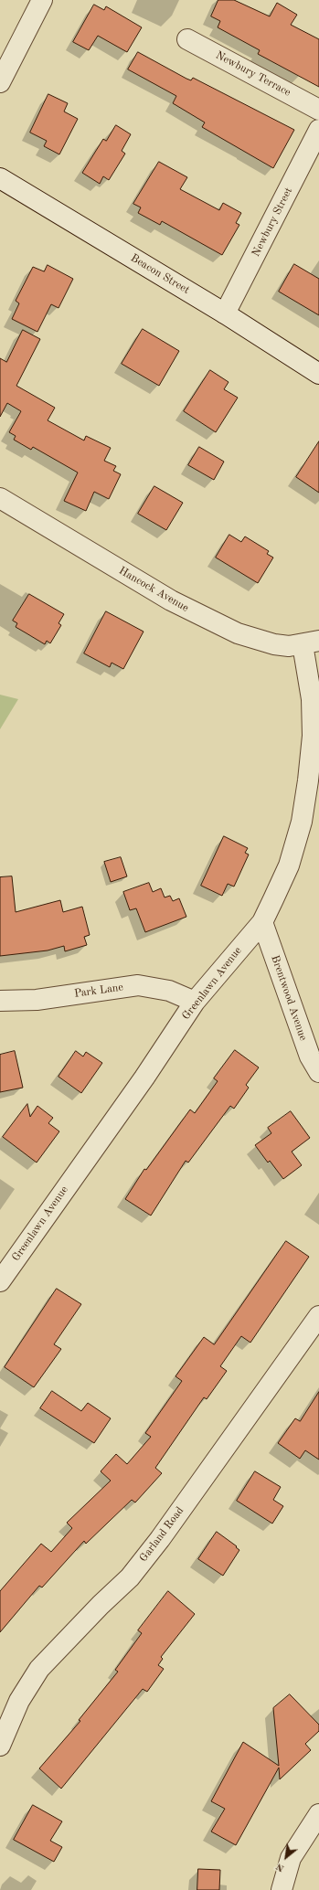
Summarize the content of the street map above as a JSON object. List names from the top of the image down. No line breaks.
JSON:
{"streets":{"street":["Newbury Terrace","Newbury Street","Beacon Street","Hancock Avenue","Greenlawn Avenue","Park Lane","Brentwood Avenue","Garland Road"]},"crossings":[["Newbury Street","Beacon Street"],["Hancock Avenue","Greenlawn Avenue"],["Greenlawn Avenue","Park Lane"],["Greenlawn Avenue","Brentwood Avenue"]],"north":"bottom left"}
